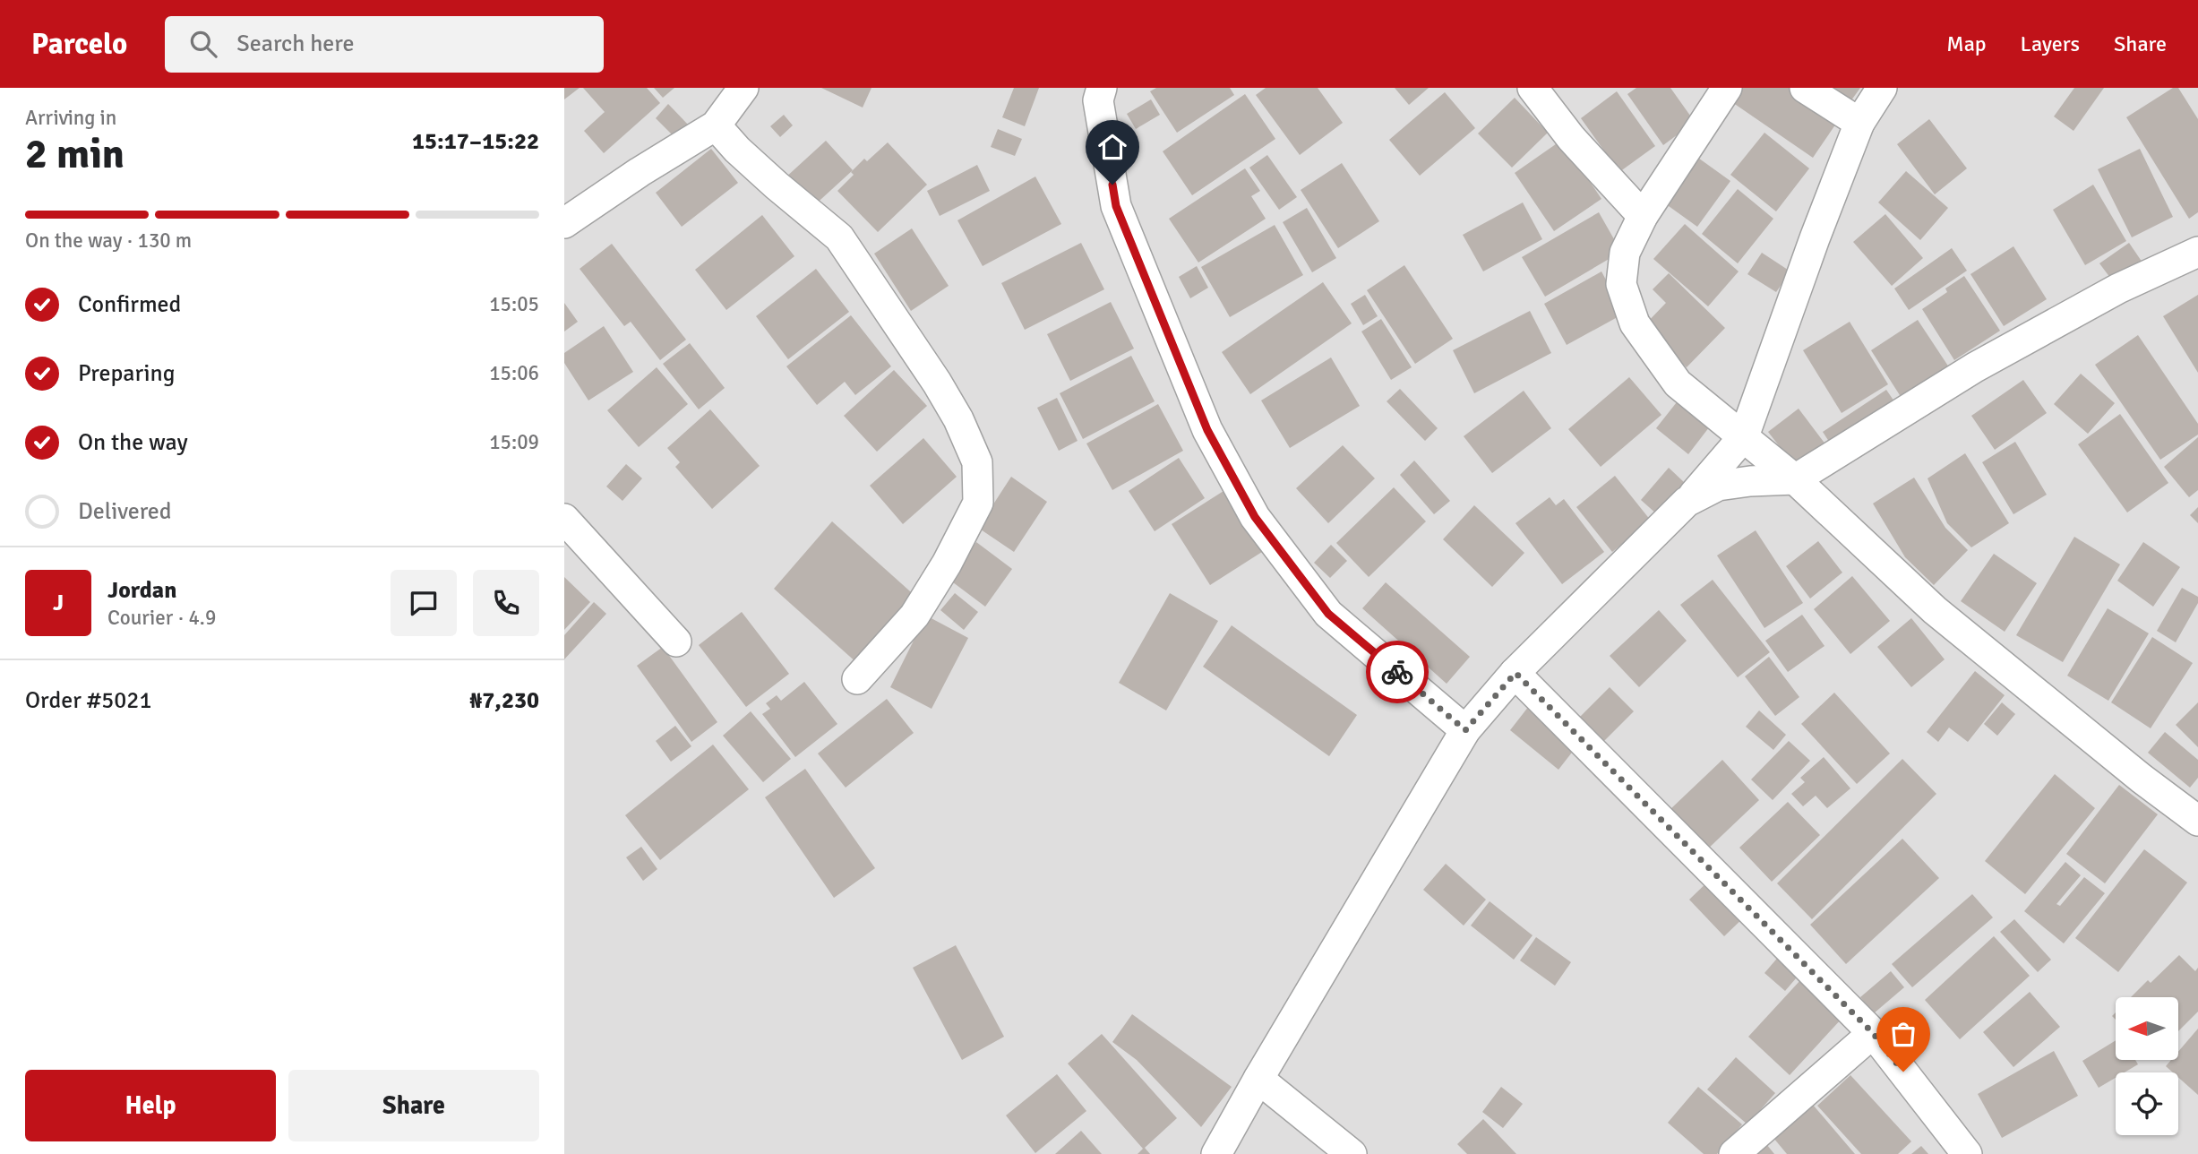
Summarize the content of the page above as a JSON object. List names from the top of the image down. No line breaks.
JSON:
{"north":"left","page":{"header":"Parcelo","search":"Search here","nav":["Map","Layers","Share"],"heading":["2 min","Arriving in","15:17–15:22"],"panel":["Jordan","Courier · 4.9","Order #5021","₦7,230"],"bar":"On the way · 130 m","list":[["Confirmed","15:05"],["Preparing","15:06"],["On the way","15:09"],"Delivered"],"round":"J","buttons":["Help","Share"]}}
